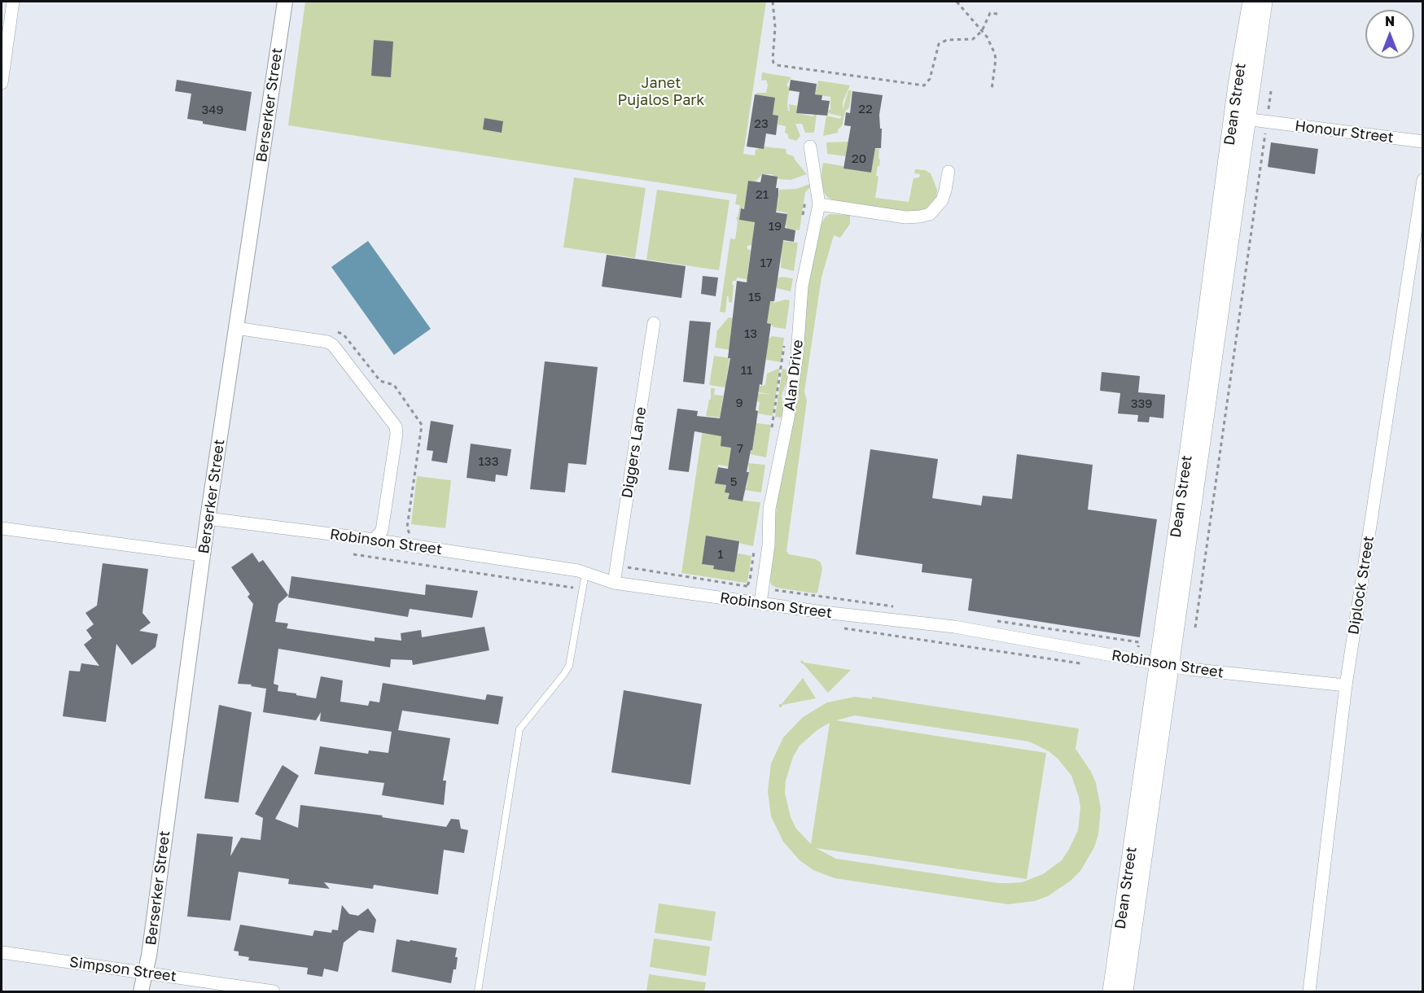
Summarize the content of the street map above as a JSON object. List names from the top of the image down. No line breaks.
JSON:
{"streets":{"main road":["Dean Street"],"street":["Berserker Street","Honour Street","Alan Drive","Diggers Lane","Robinson Street","Diplock Street","Simpson Street"]},"crossings":[["Dean Street","Honour Street"],["Dean Street","Robinson Street"],["Berserker Street","Robinson Street"],["Berserker Street","Simpson Street"],["Alan Drive","Robinson Street"],["Diggers Lane","Robinson Street"],["Robinson Street","Diplock Street"]],"parks":["Janet Pujalos Park"],"house_numbers":["22","349","23","20","21","19","17","15","13","11","9","339","7","133","5","1"],"north":"top"}
